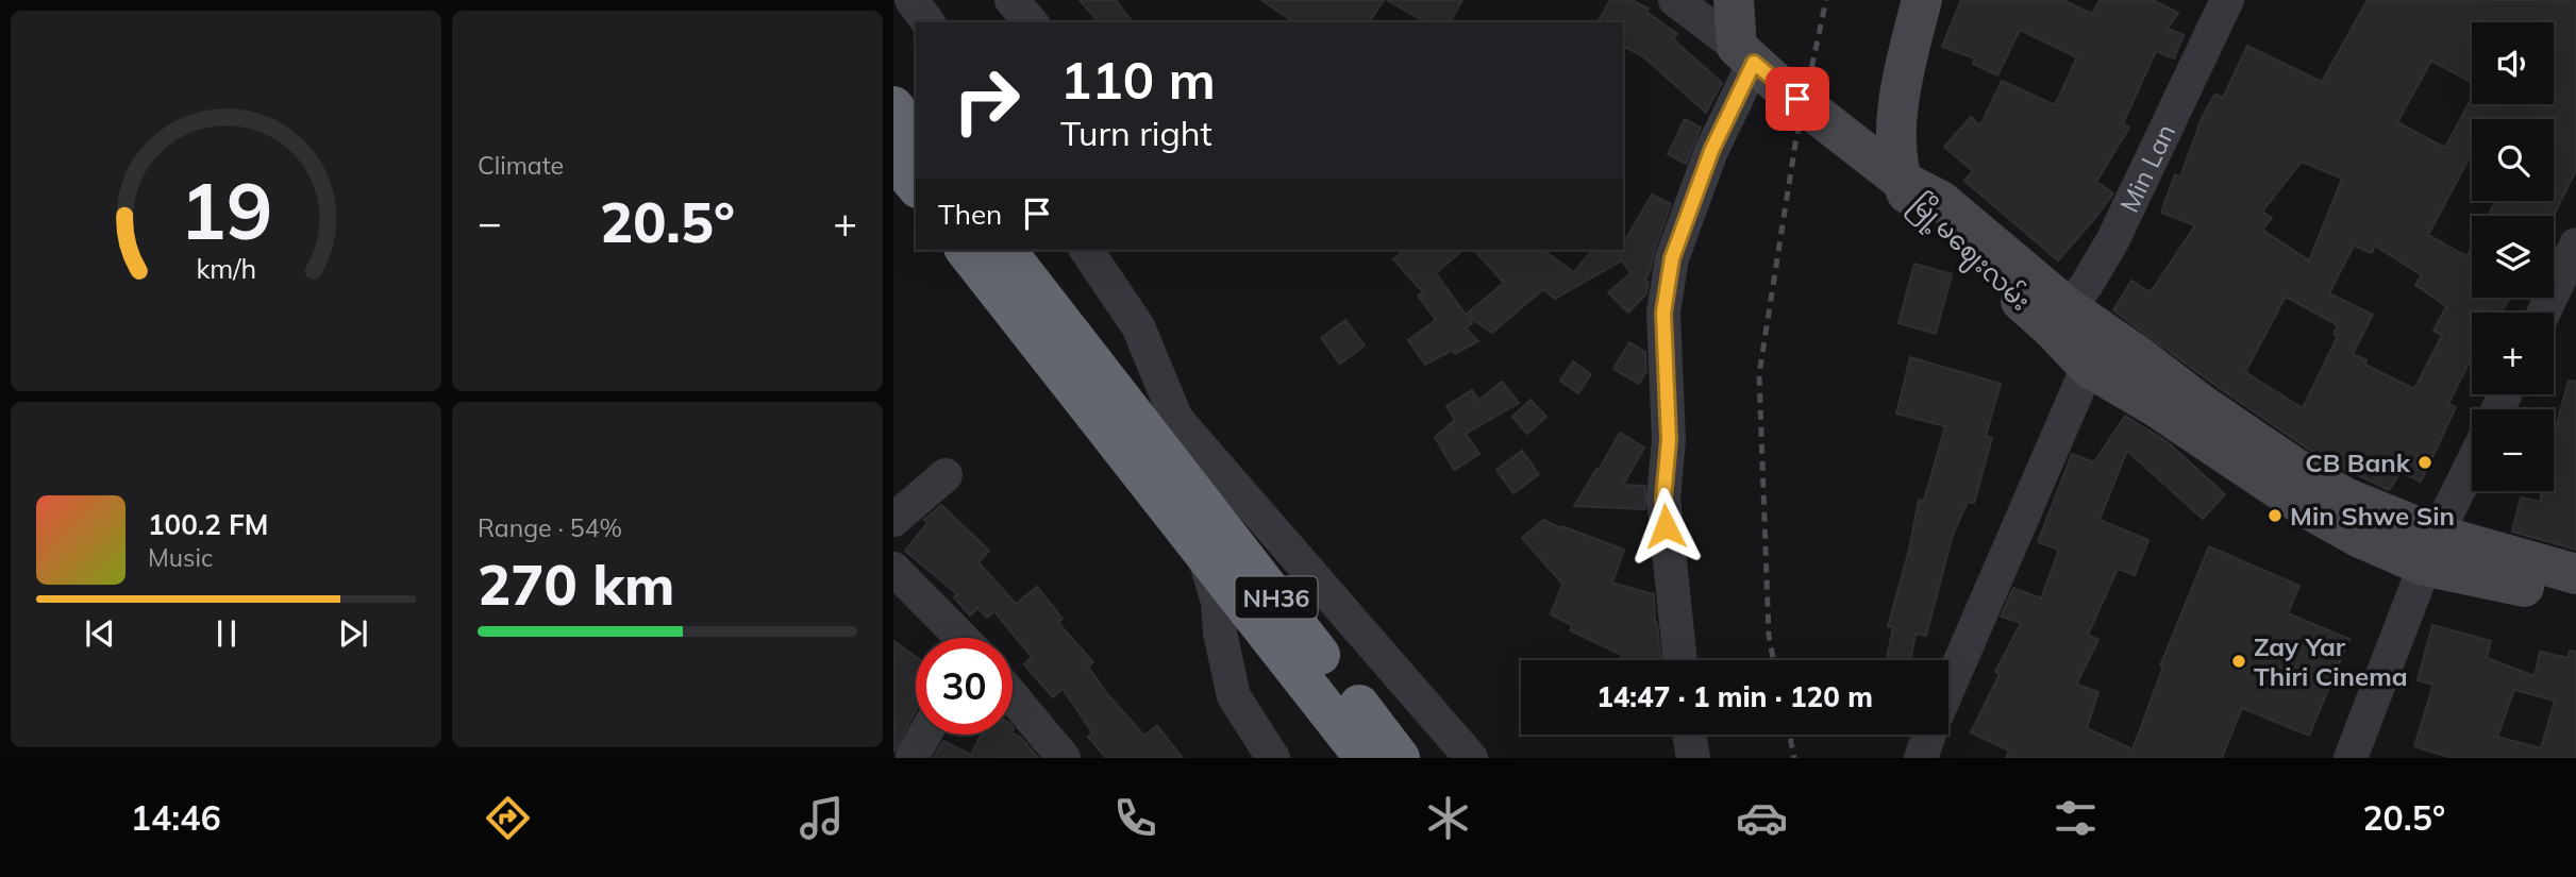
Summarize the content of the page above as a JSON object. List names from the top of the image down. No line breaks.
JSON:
{"streets":{"highway":["NH36"],"main road":["မြို့မဈေးလမ်း"],"street":["Min Lan"]},"crossings":[["Min Lan","မြို့မဈေးလမ်း"]],"places":["CB Bank","Min Shwe Sin","Zay Yar Thiri Cinema"],"page":{"tile":["Climate",["Range · 54%","270 km"]],"map_buttons":["+","−"],"turn":["110 m","Turn right"],"then":"Then","heat":["−","20.5°","+"],"song":["100.2 FM","Music"],"limit":"30","trip":"14:47 · 1 min · 120 m","tabs":["14:46","20.5°"],"gauge":["19","km/h"]}}
